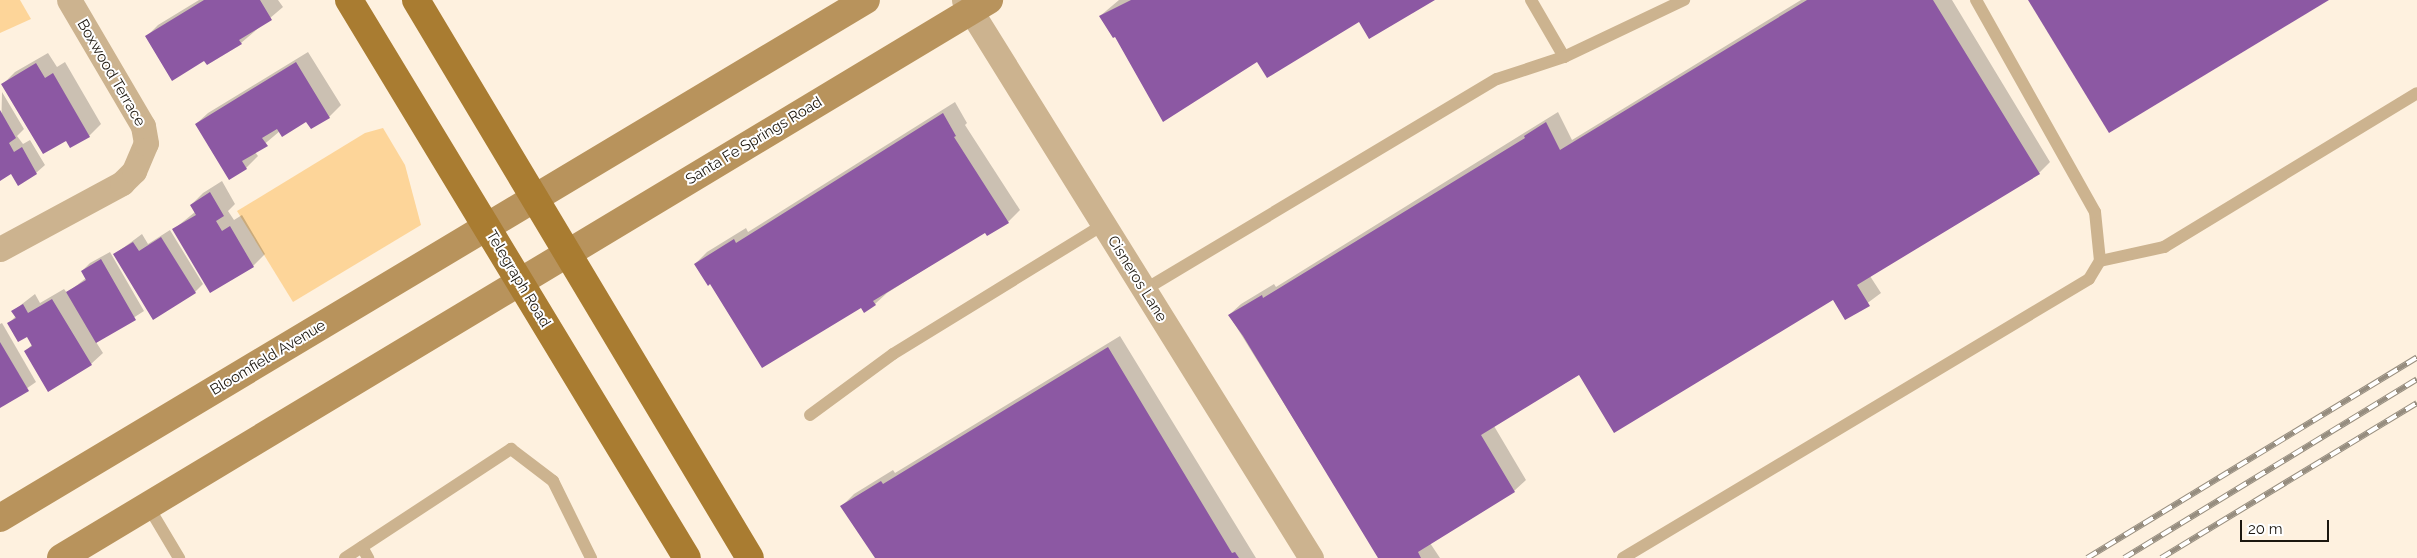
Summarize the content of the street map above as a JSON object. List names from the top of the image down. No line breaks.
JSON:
{"streets":{"main road":["Santa Fe Springs Road","Telegraph Road","Bloomfield Avenue"],"street":["Boxwood Terrace","Cisneros Lane"]},"crossings":[["Santa Fe Springs Road","Telegraph Road"],["Santa Fe Springs Road","Cisneros Lane"],["Telegraph Road","Bloomfield Avenue"]],"scale_bar":"20 m"}
